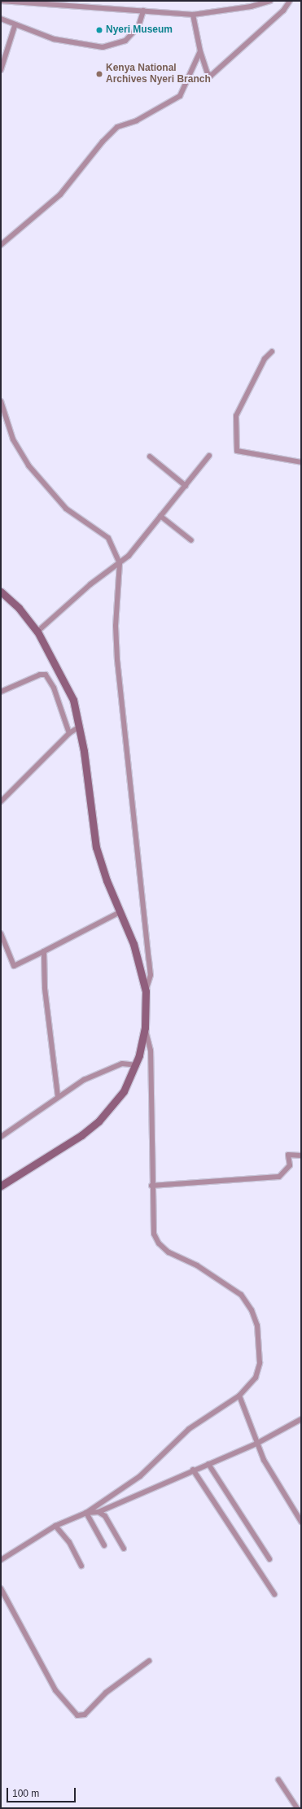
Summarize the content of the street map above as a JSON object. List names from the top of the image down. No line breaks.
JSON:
{"places":["Nyeri Museum","Kenya National Archives Nyeri Branch"],"scale_bar":"100 m"}
